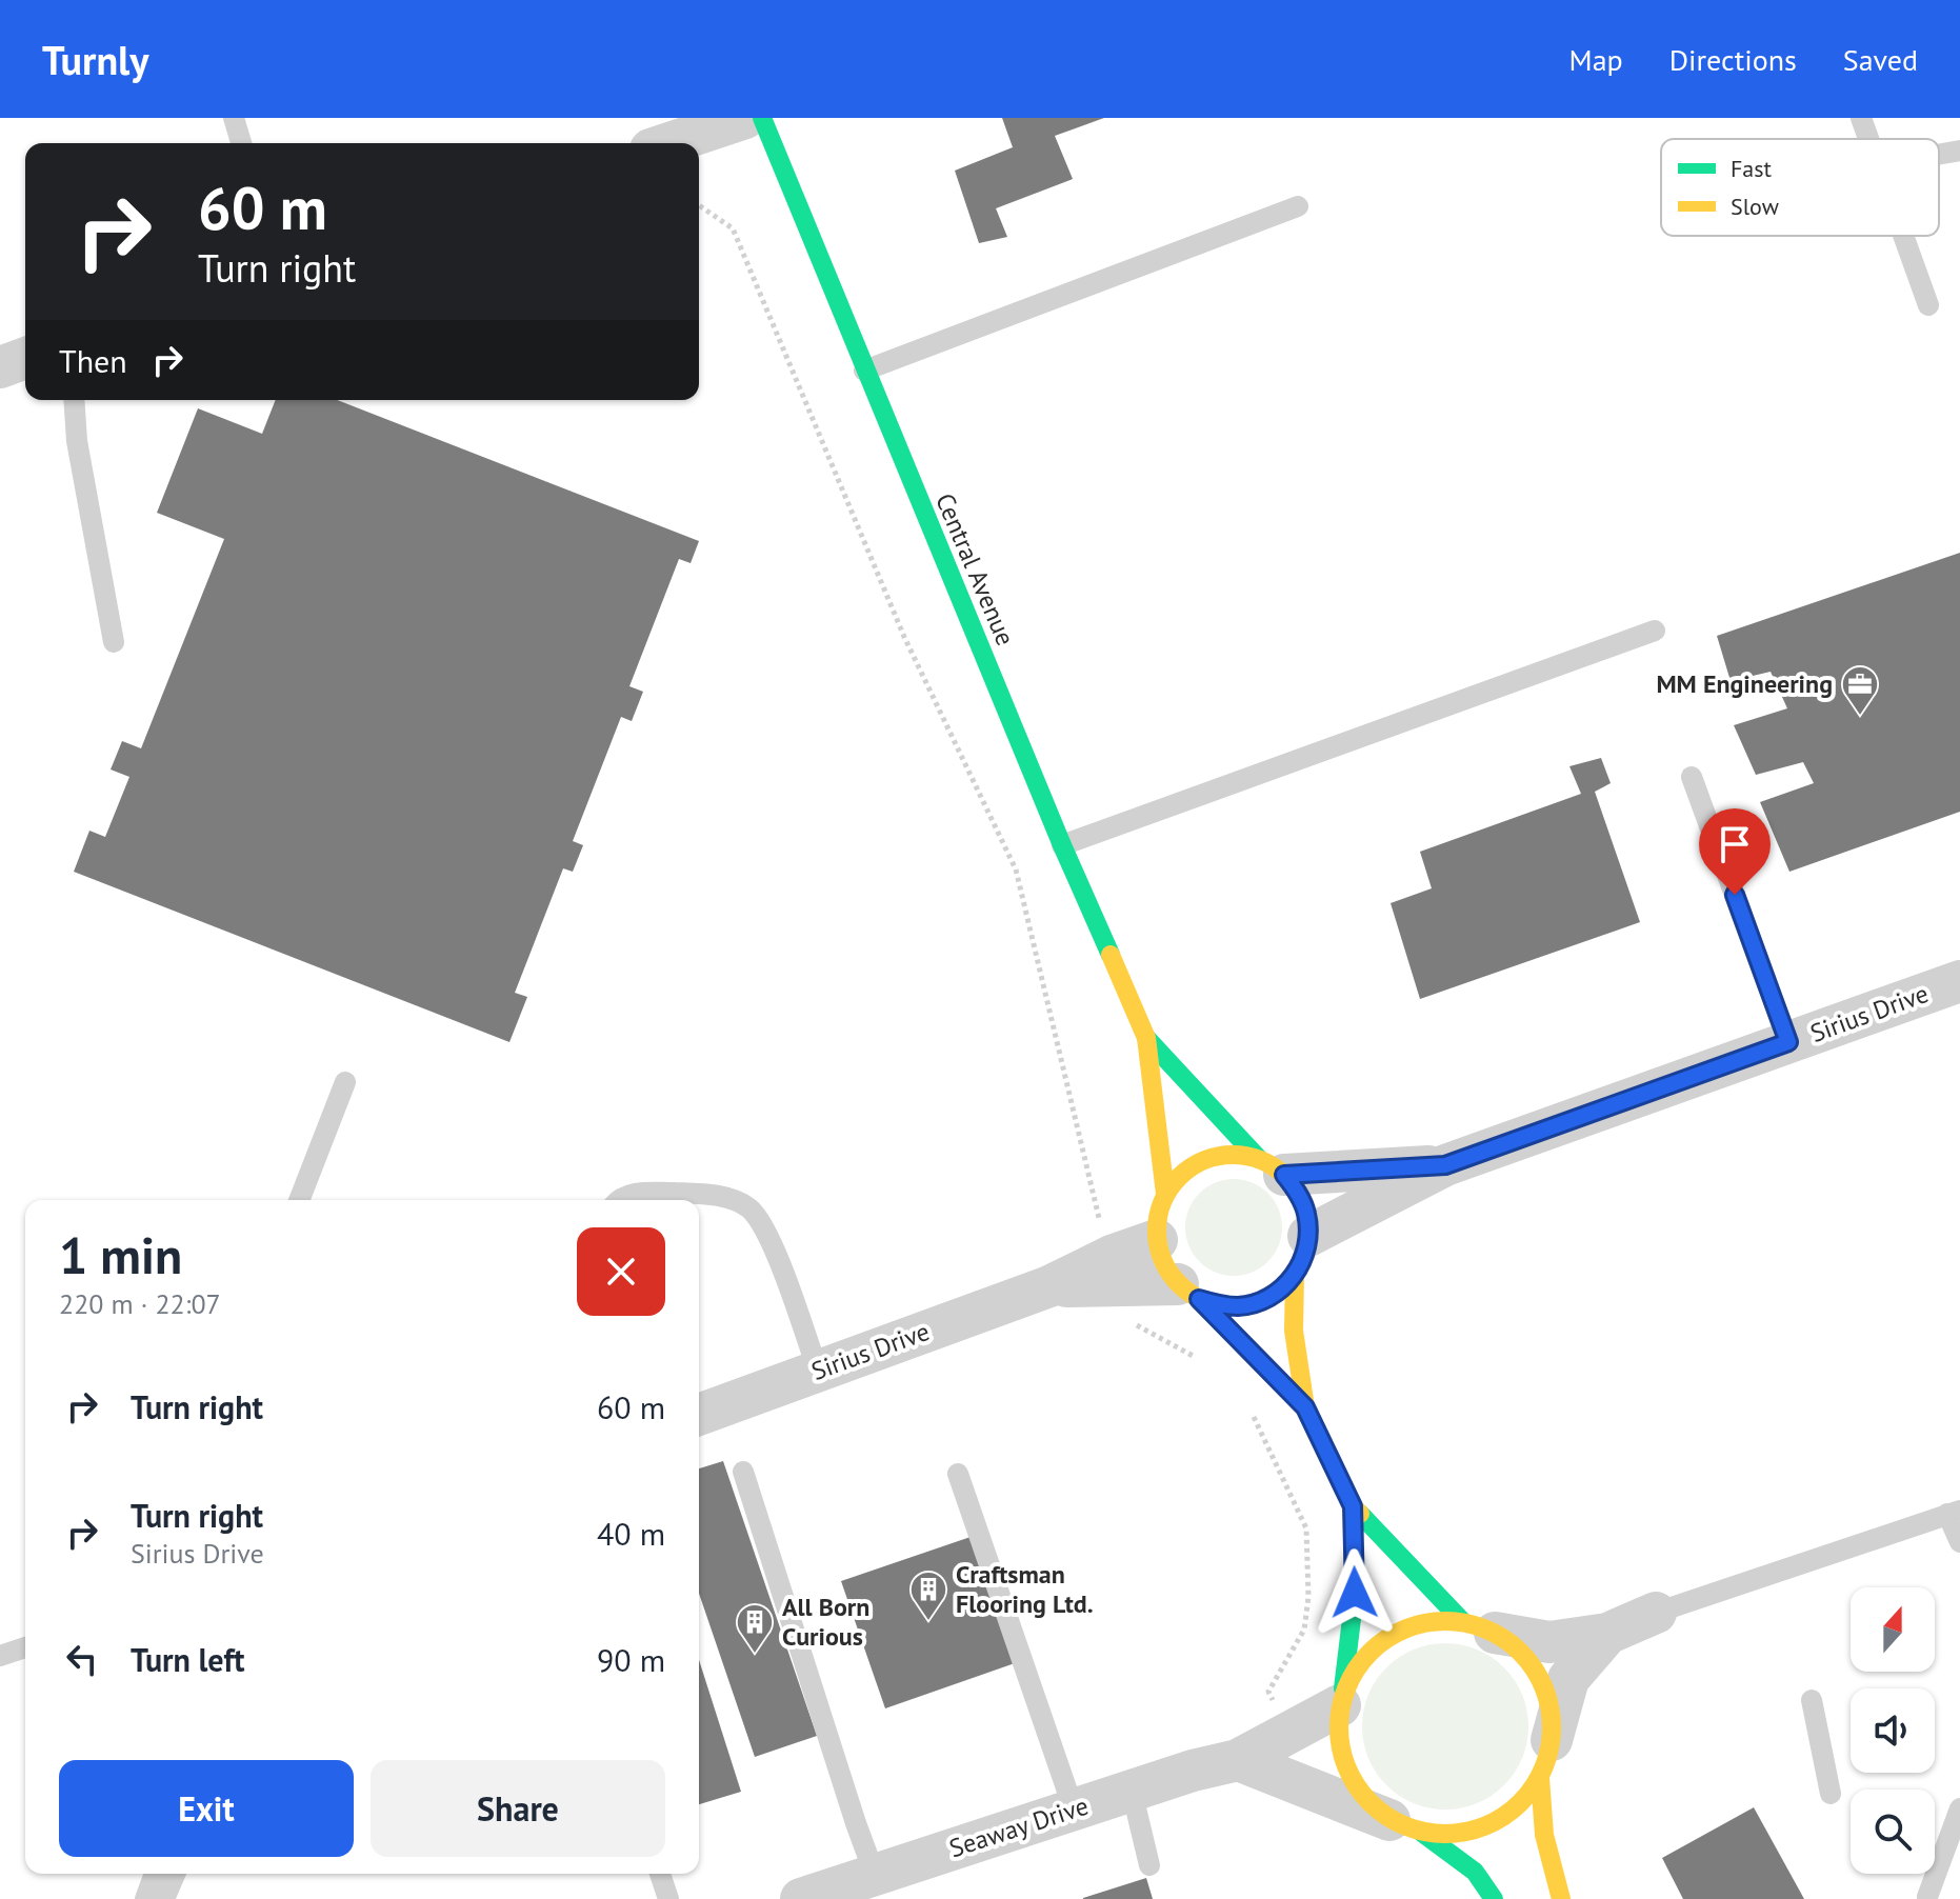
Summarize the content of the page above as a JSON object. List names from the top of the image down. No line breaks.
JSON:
{"streets":{"street":["Central Avenue","Sirius Drive","Seaway Drive"]},"crossings":[["Central Avenue","Sirius Drive"]],"places":{"office":["MM Engineering"],"building":["Craftsman Flooring Ltd.","All Born Curious"]},"legend":["Fast","Slow"],"north":"top","page":{"header":"Turnly","nav":["Map","Directions","Saved"],"turn":["60 m","Turn right"],"then":"Then","heading":["1 min","220 m · 22:07"],"list":[{"name":"Turn right","value":"60 m"},{"name":"Turn right","note":"Sirius Drive","value":"40 m"},{"name":"Turn left","value":"90 m"}],"buttons":["Exit","Share"]}}
